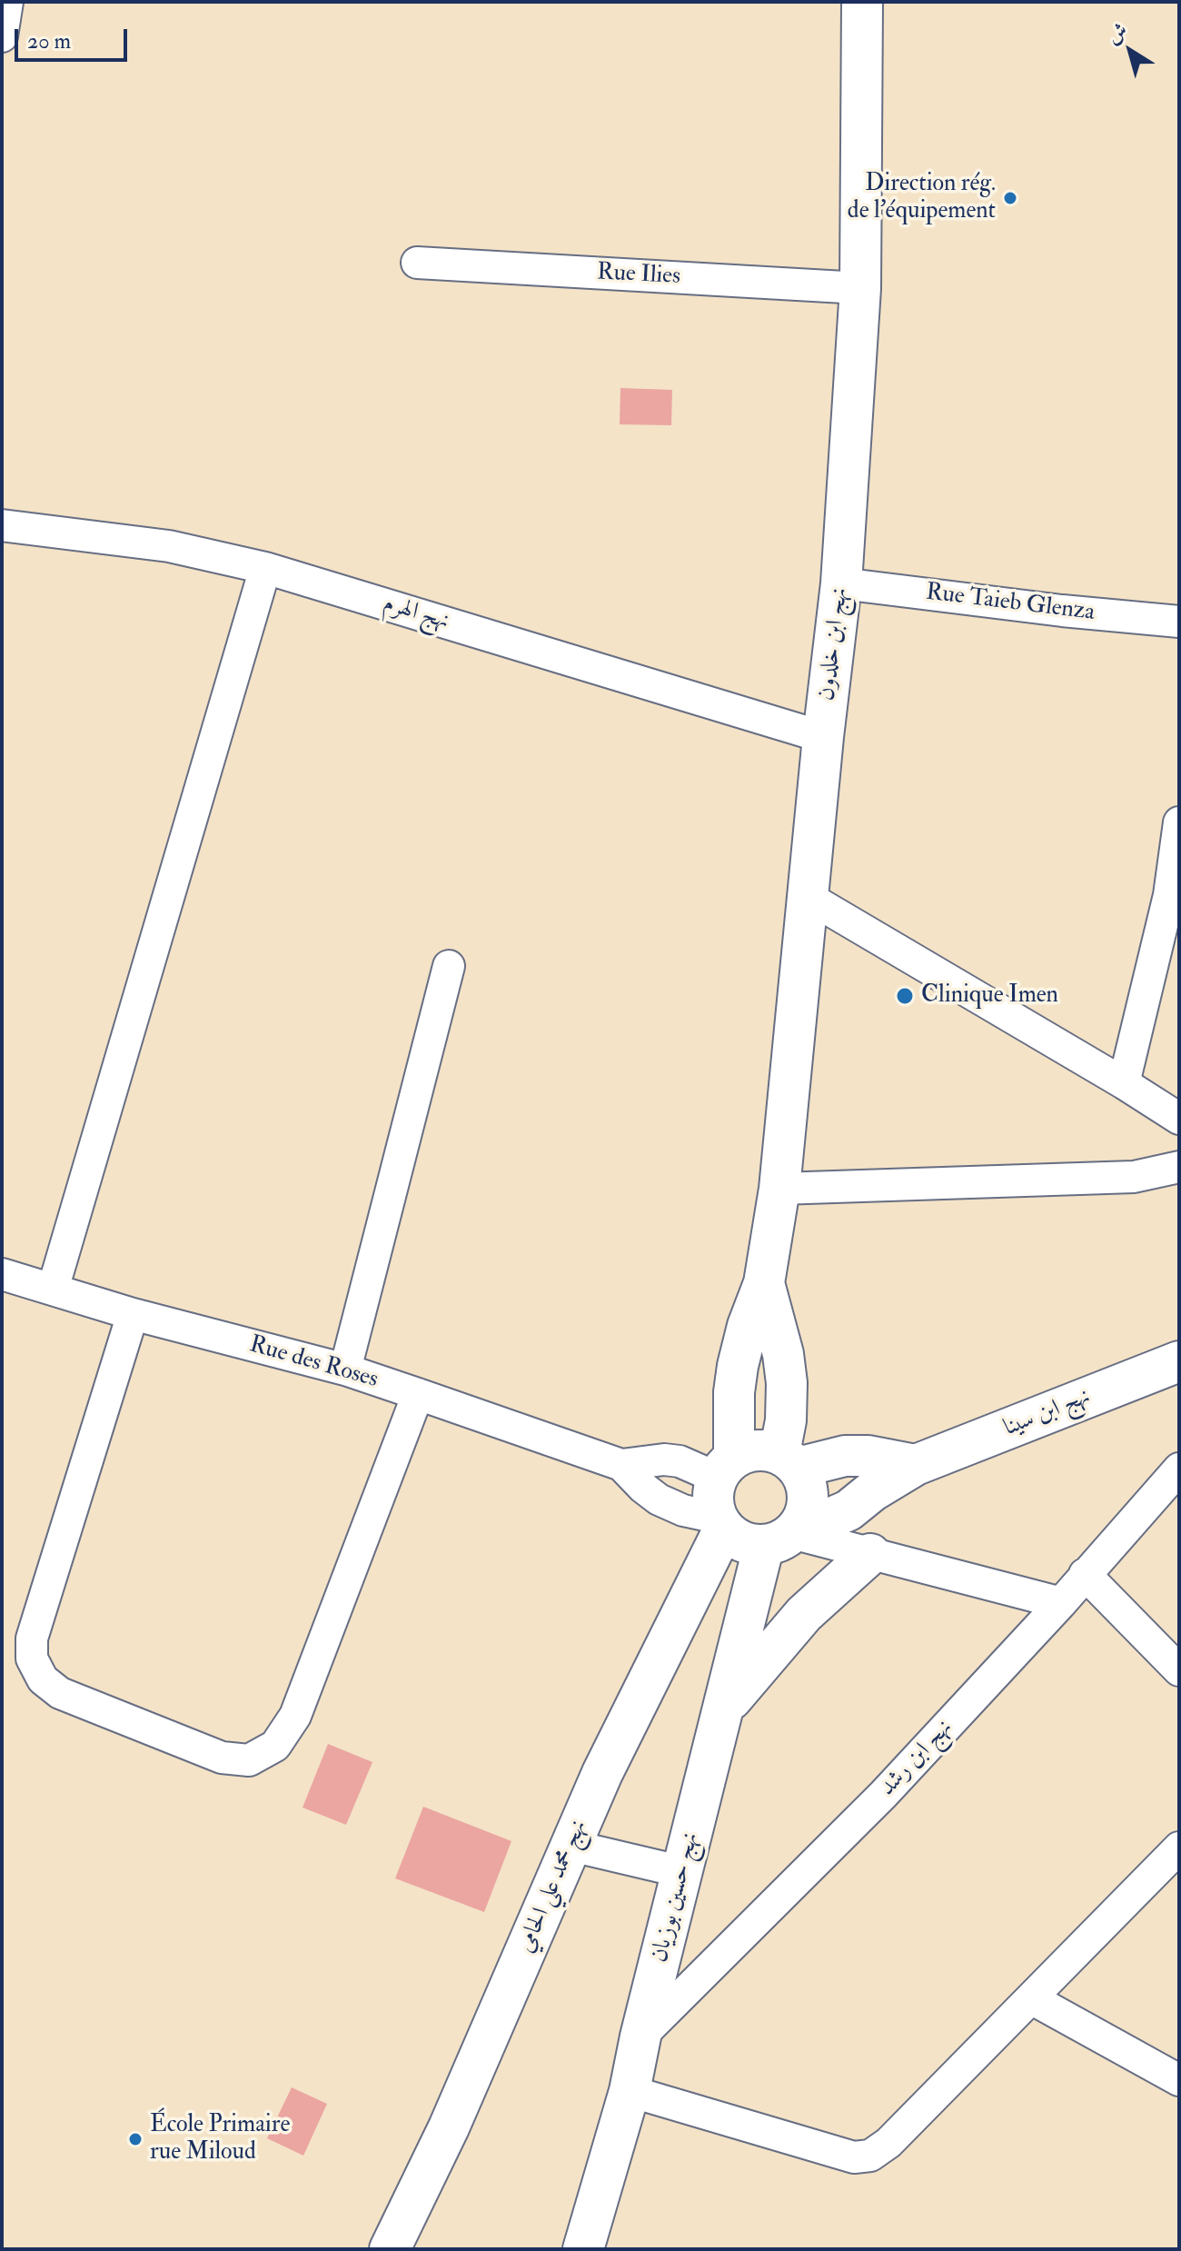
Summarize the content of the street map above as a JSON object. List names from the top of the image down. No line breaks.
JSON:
{"streets":{"street":["Rue Ilies","Rue Taieb Glenza","نهج الهرم","نهج ابن خلدون","Rue des Roses","نهج ابن سينا","نهج ابن رشد","نهج محمد علي الحامي","نهج حسين بوزيان"]},"crossings":[["Rue Ilies","نهج ابن خلدون"],["Rue Taieb Glenza","نهج ابن خلدون"],["نهج الهرم","نهج ابن خلدون"],["نهج ابن خلدون","Rue des Roses"],["نهج ابن خلدون","نهج ابن سينا"],["نهج ابن خلدون","نهج محمد علي الحامي"],["نهج ابن خلدون","نهج حسين بوزيان"],["Rue des Roses","نهج ابن سينا"],["Rue des Roses","نهج محمد علي الحامي"],["Rue des Roses","نهج حسين بوزيان"],["نهج ابن سينا","نهج محمد علي الحامي"],["نهج ابن سينا","نهج حسين بوزيان"],["نهج ابن رشد","نهج حسين بوزيان"],["نهج محمد علي الحامي","نهج حسين بوزيان"]],"places":["Direction rég. de l'équipement","Clinique Imen","École Primaire rue Miloud"],"scale_bar":"20 m","north":"top left"}
